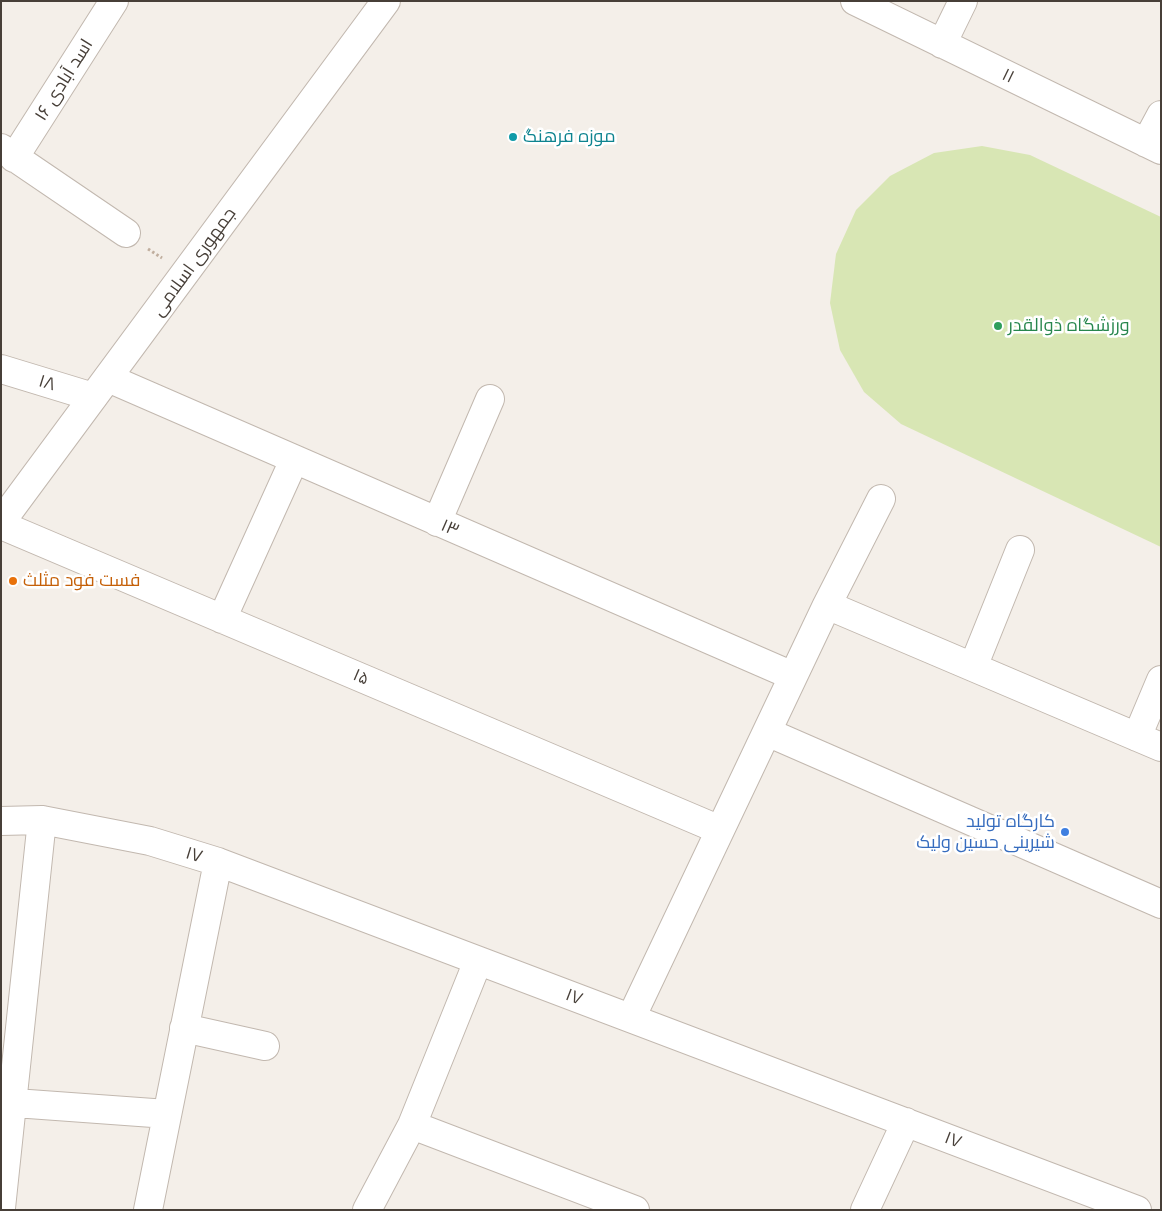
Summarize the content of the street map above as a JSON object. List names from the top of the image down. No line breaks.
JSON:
{"streets":{"street":["۱۱","اسد آبادی ۱۶","جمهوری اسلامی","۱۸","۱۳","۱۵","۱۷"]},"crossings":[["جمهوری اسلامی","۱۸"],["جمهوری اسلامی","۱۳"],["جمهوری اسلامی","۱۵"],["۱۸","۱۳"]],"places":["موزه فرهنگ","ورزشگاه ذوالقدر","فست فود مثلث","کارگاه تولید شیرینی حسین ولیک"]}
